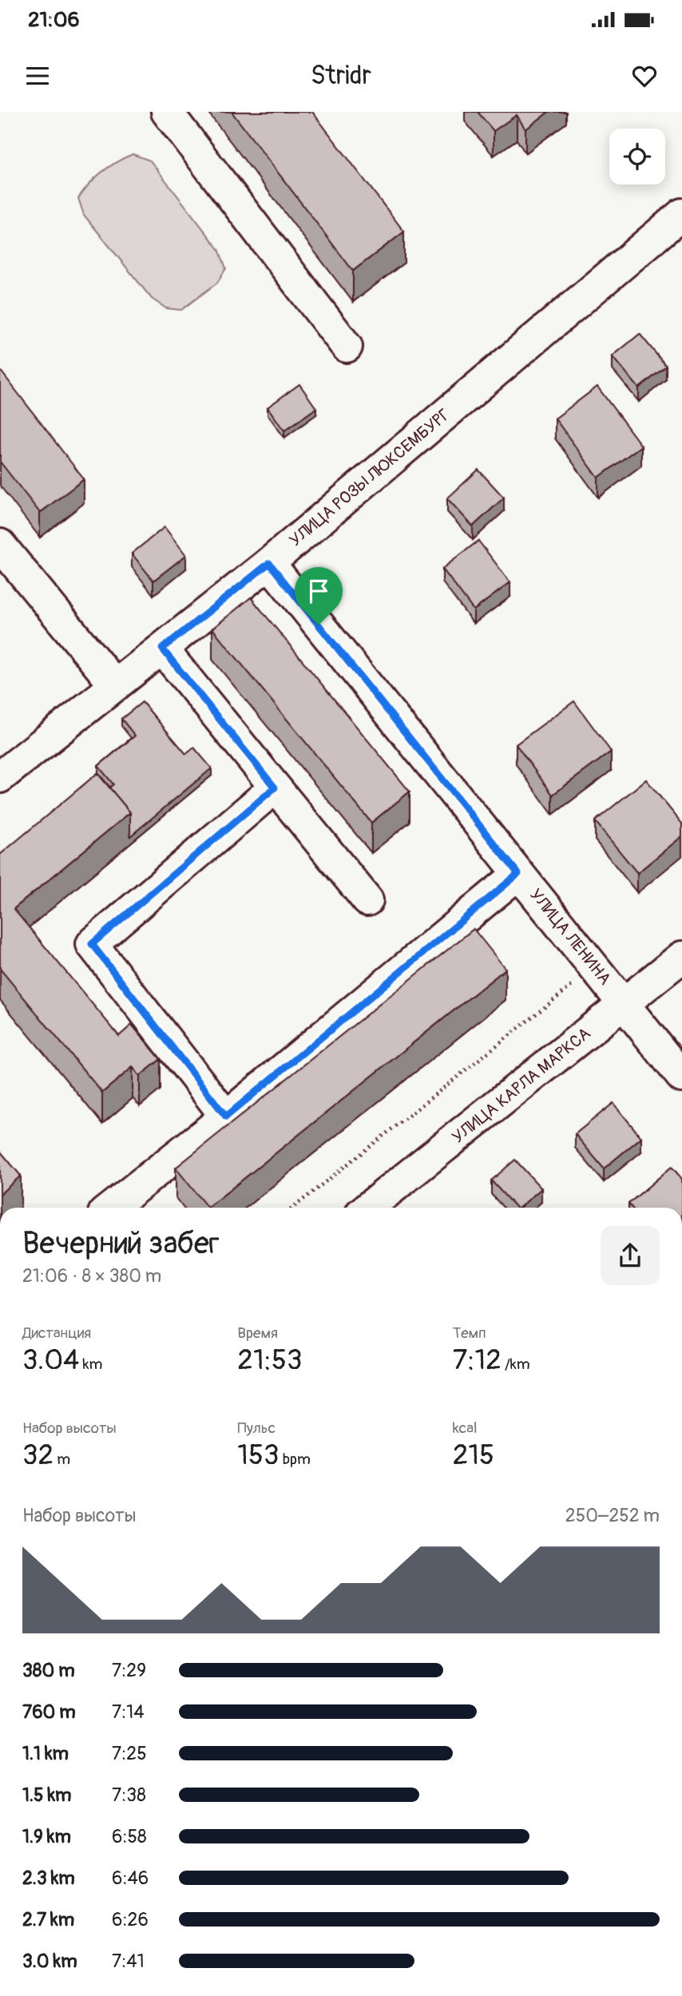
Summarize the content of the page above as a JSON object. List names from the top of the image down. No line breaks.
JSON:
{"streets":{"street":["УЛИЦА РОЗЫ ЛЮКСЕМБУРГ","УЛИЦА ЛЕНИНА","УЛИЦА КАРЛА МАРКСА"]},"crossings":[["УЛИЦА РОЗЫ ЛЮКСЕМБУРГ","УЛИЦА ЛЕНИНА"],["УЛИЦА ЛЕНИНА","УЛИЦА КАРЛА МАРКСА"]],"page":{"status":"21:06","header":"Stridr","heading":["Вечерний забег","21:06 · 8 × 380 m"],"stats":[["Дистанция","3.04 km"],["Время","21:53"],["Темп","7:12 /km"],["Набор высоты","32 m"],["Пульс","153 bpm"],["kcal","215"]],"chart":["Набор высоты","250–252 m"],"list":[{"name":"380 m","note":"7:29"},{"name":"760 m","note":"7:14"},{"name":"1.1 km","note":"7:25"},{"name":"1.5 km","note":"7:38"},{"name":"1.9 km","note":"6:58"},{"name":"2.3 km","note":"6:46"},{"name":"2.7 km","note":"6:26"},{"name":"3.0 km","note":"7:41"}]}}
